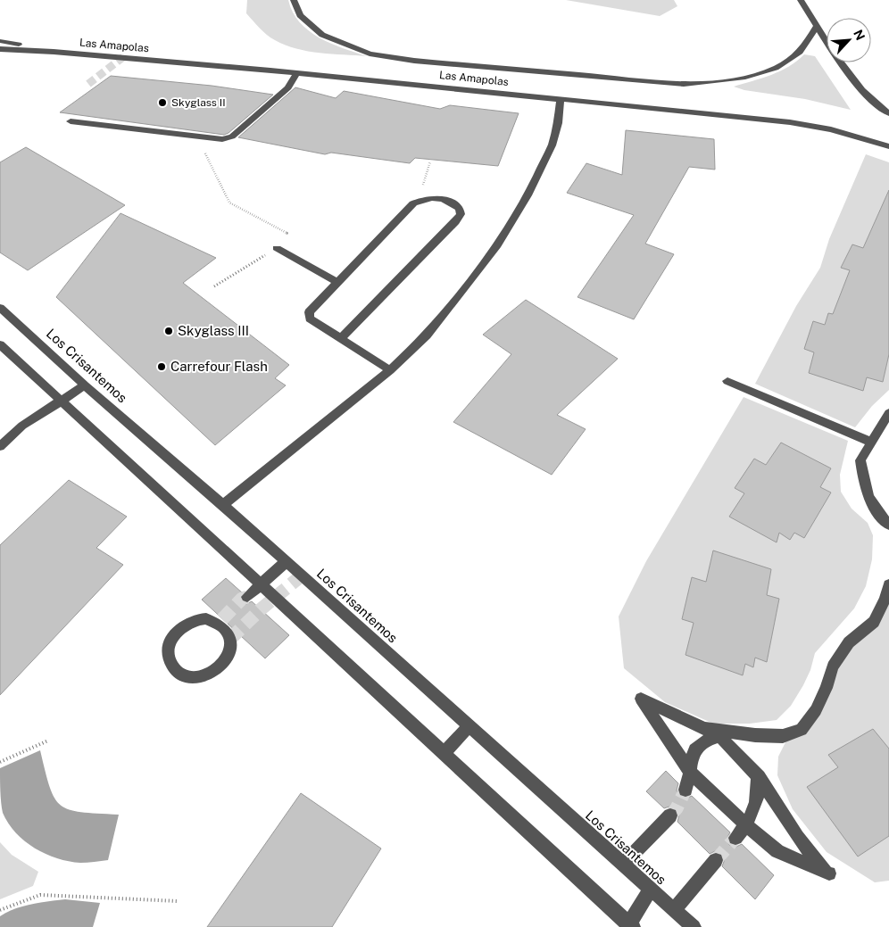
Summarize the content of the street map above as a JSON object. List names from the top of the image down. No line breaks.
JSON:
{"streets":{"street":["Las Amapolas","Los Crisantemos"]},"places":["Skyglass II","Skyglass III","Carrefour Flash"],"north":"top right"}
